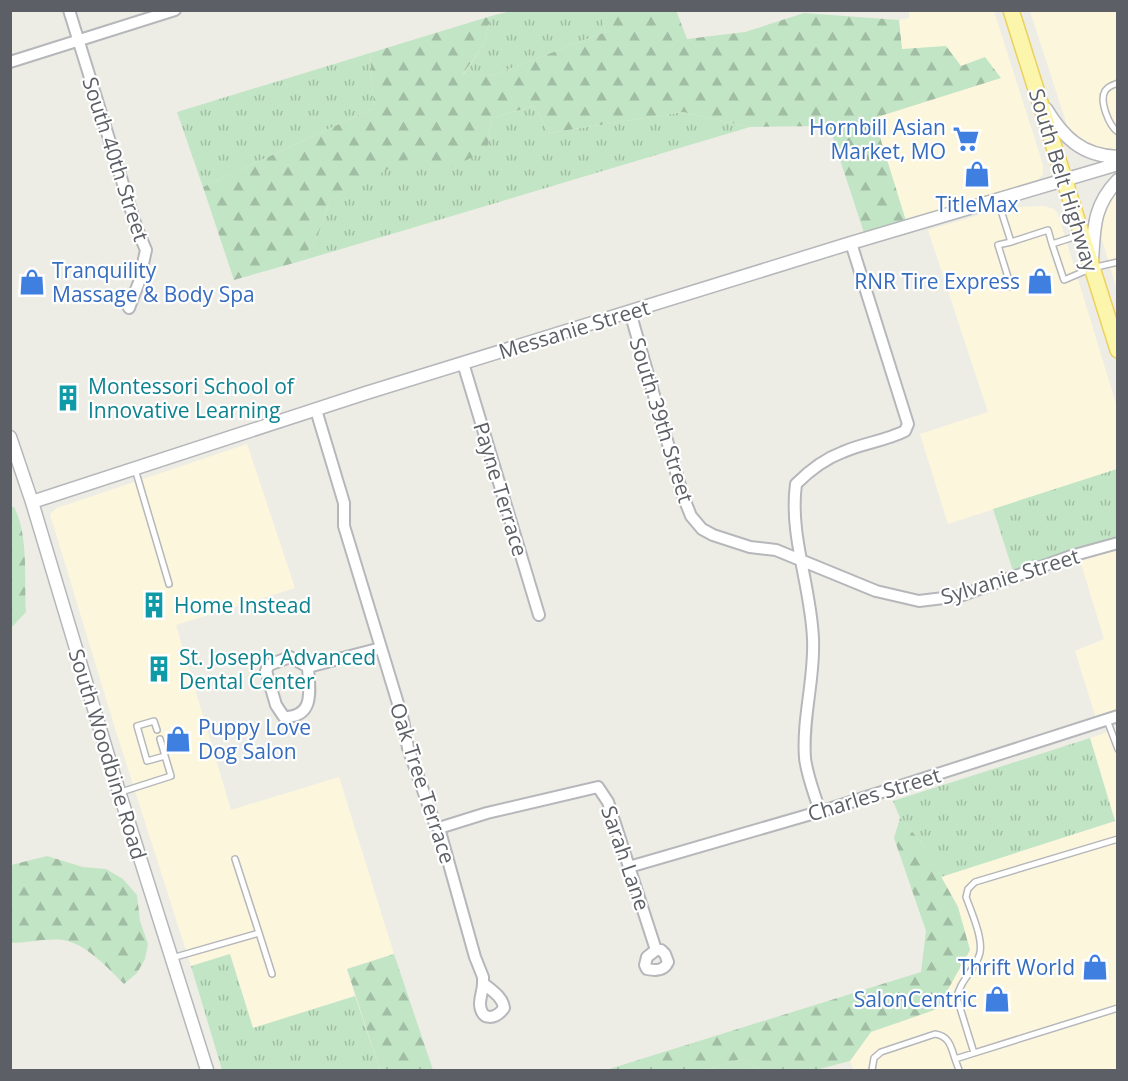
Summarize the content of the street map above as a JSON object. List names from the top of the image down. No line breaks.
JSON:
{"streets":{"main road":["South Belt Highway"],"street":["South 40th Street","Messanie Street","South 39th Street","Payne Terrace","Sylvanie Street","South Woodbine Road","Oak Tree Terrace","Charles Street","Sarah Lane"]},"crossings":[["South Belt Highway","Messanie Street"],["Messanie Street","South 39th Street"],["Messanie Street","Payne Terrace"],["Messanie Street","South Woodbine Road"],["Messanie Street","Oak Tree Terrace"],["South 39th Street","Sylvanie Street"],["Oak Tree Terrace","Sarah Lane"],["Charles Street","Sarah Lane"]],"places":{"supermarket":["Hornbill Asian Market, MO"],"shop":["TitleMax","RNR Tire Express","Tranquility Massage & Body Spa","Puppy Love Dog Salon","Thrift World","SalonCentric"],"building":["Montessori School of Innovative Learning","Home Instead","St. Joseph Advanced Dental Center"]}}
